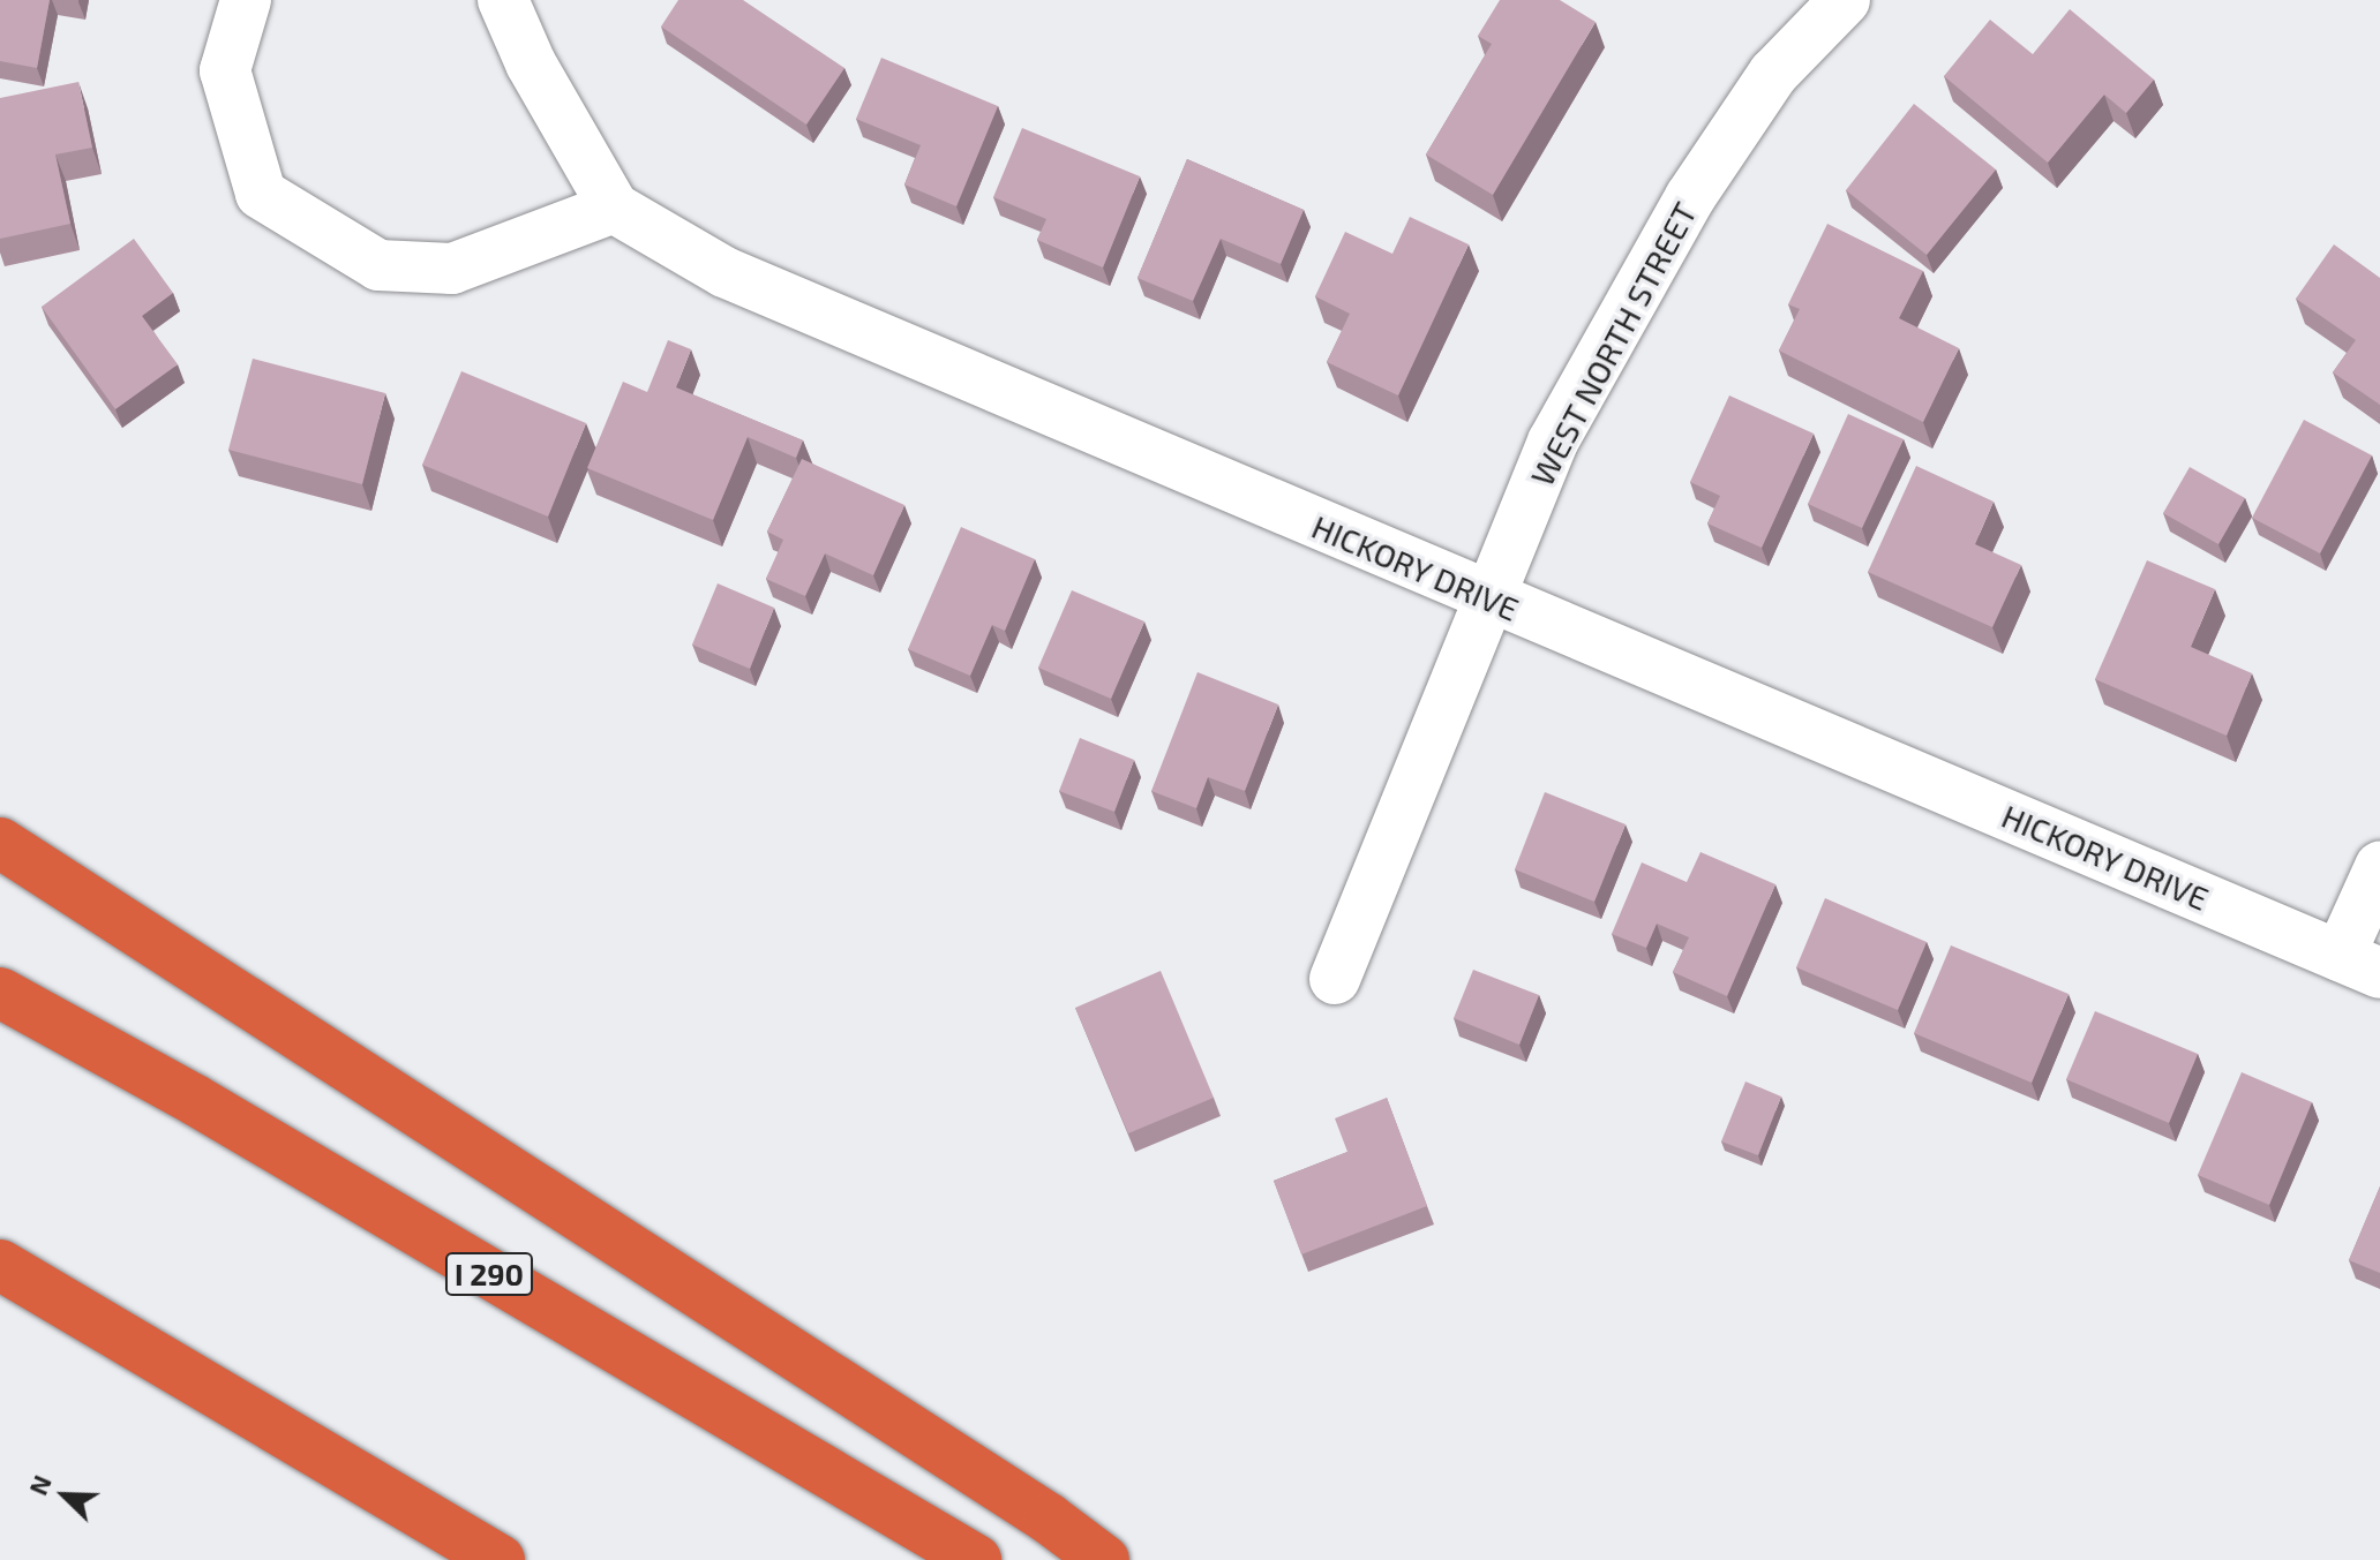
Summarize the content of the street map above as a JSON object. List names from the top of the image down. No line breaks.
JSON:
{"streets":{"highway":["I 290"],"street":["WEST NORTH STREET","HICKORY DRIVE"]},"crossings":[["WEST NORTH STREET","HICKORY DRIVE"]],"north":"top left"}
